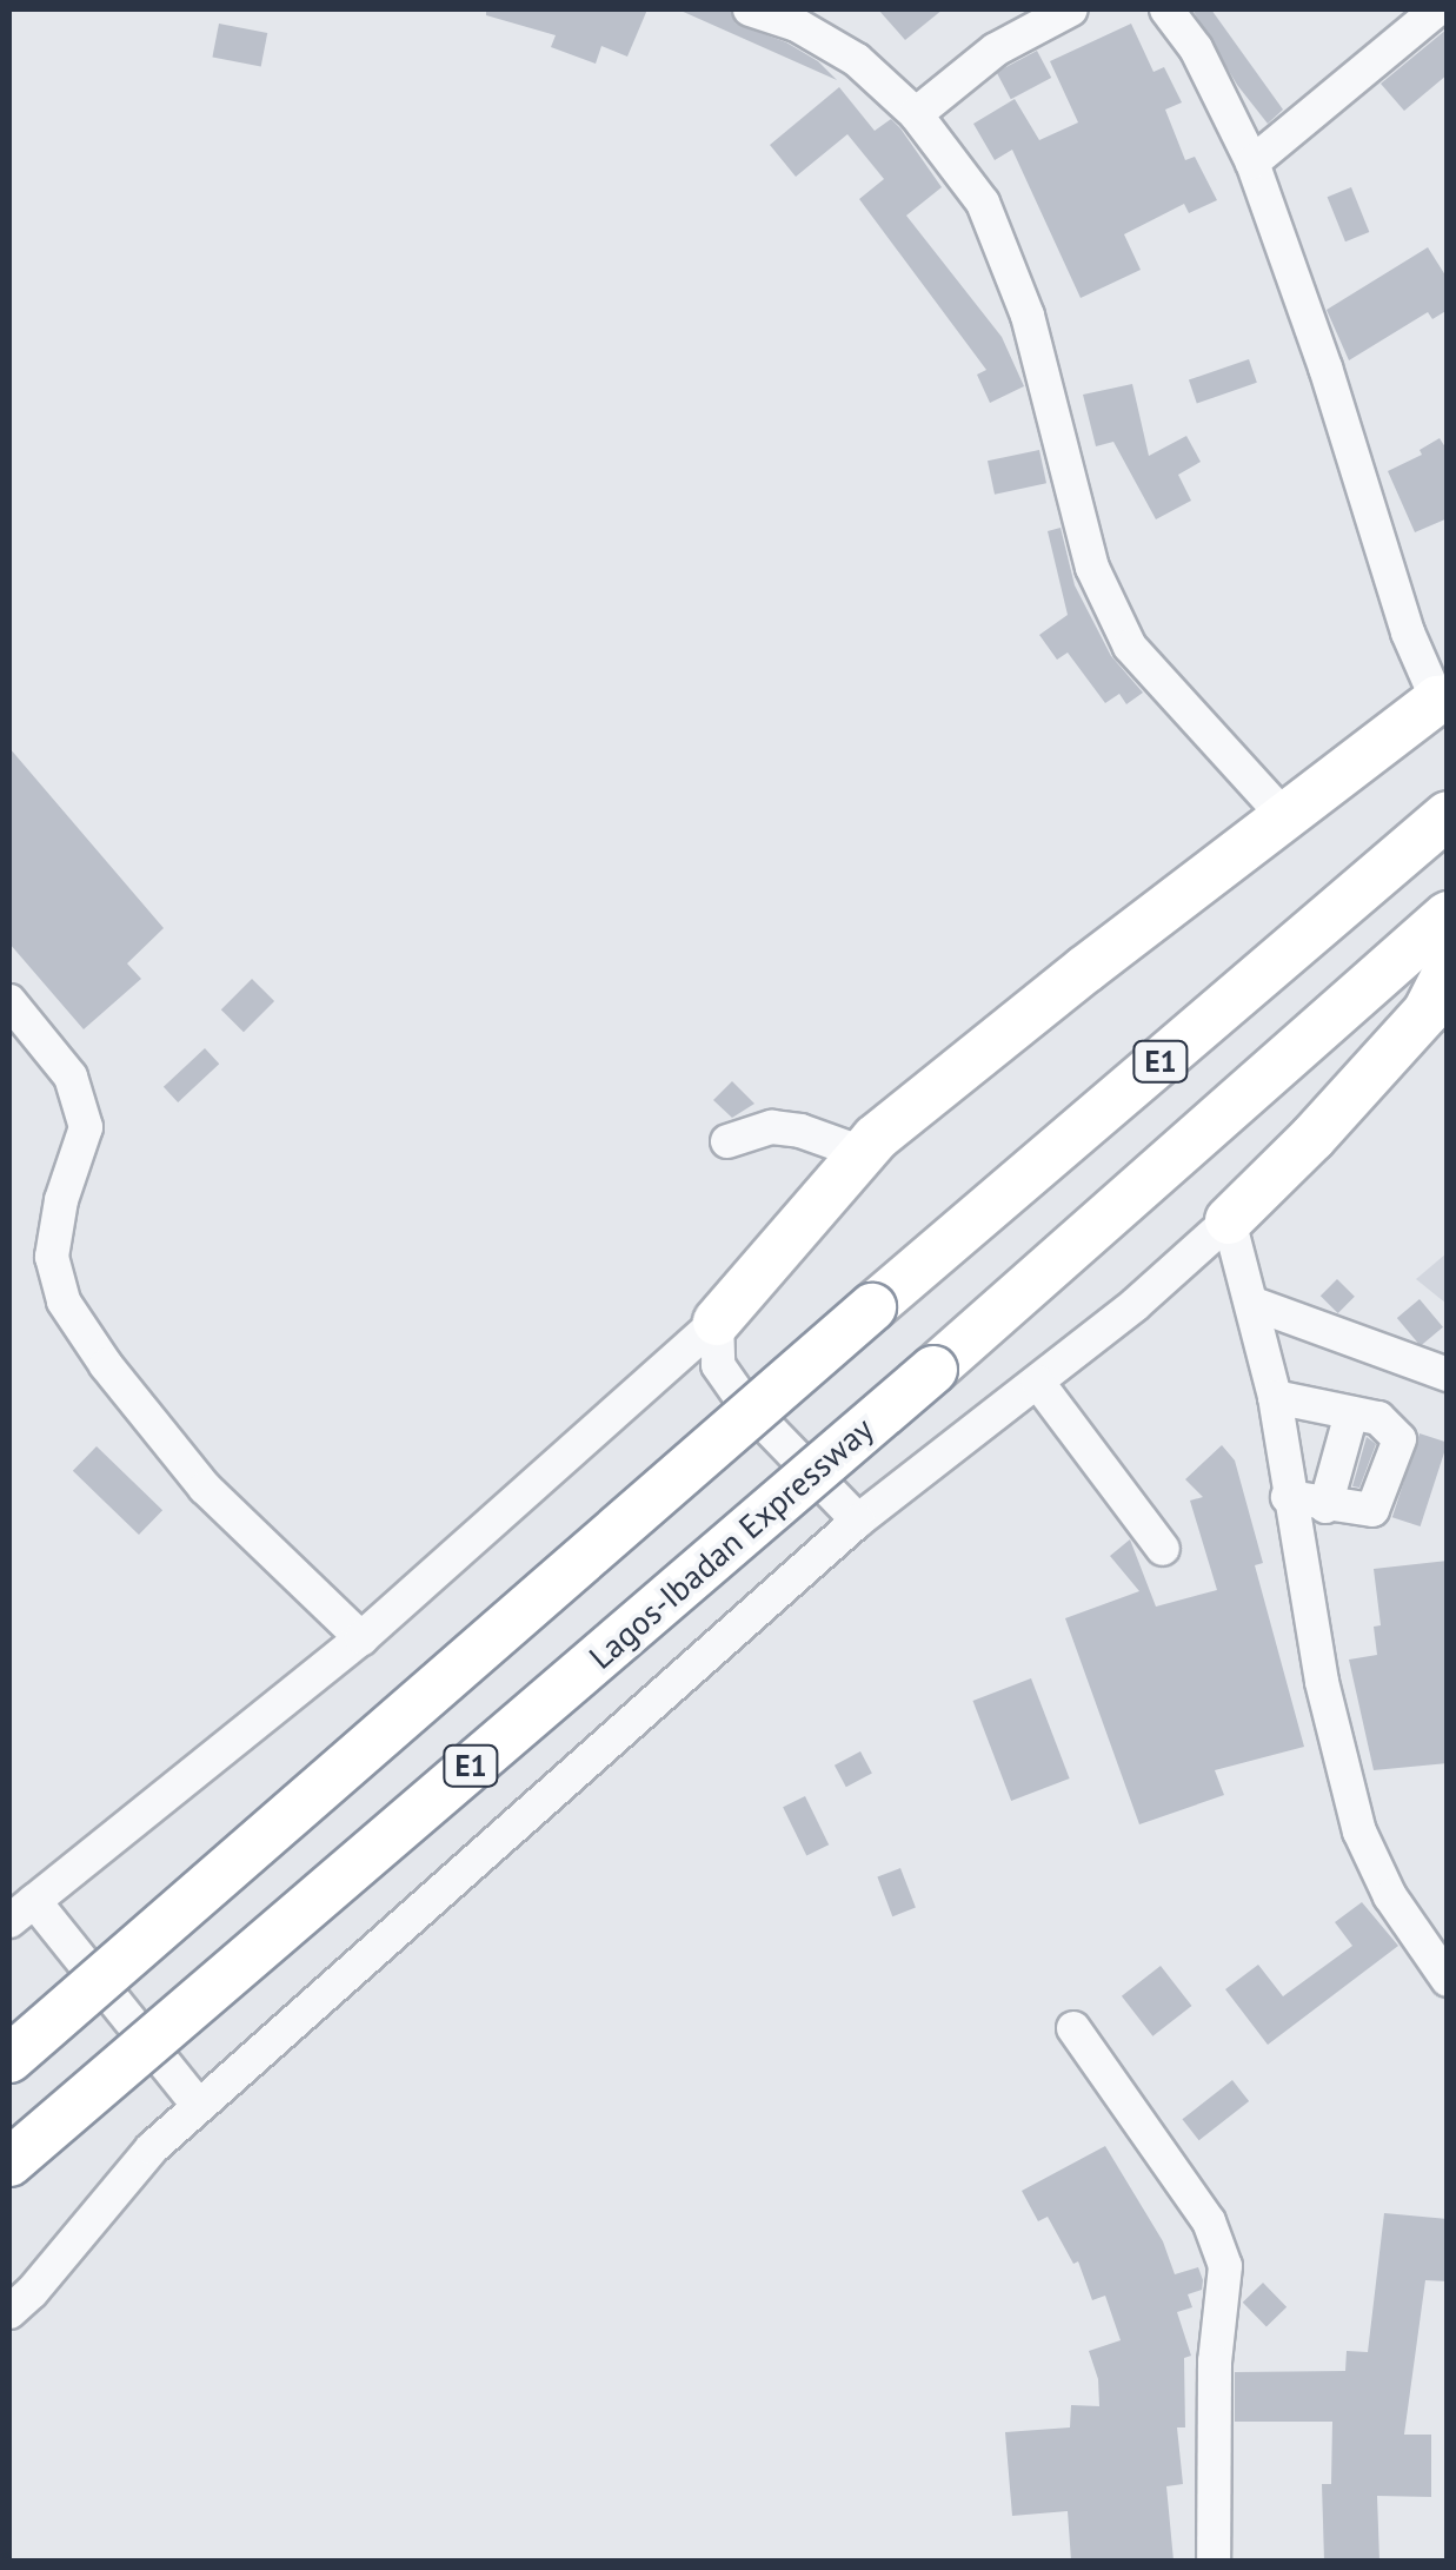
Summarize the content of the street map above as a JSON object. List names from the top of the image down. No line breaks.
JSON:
{"streets":{"highway":["E1","Lagos-Ibadan Expressway"]}}
